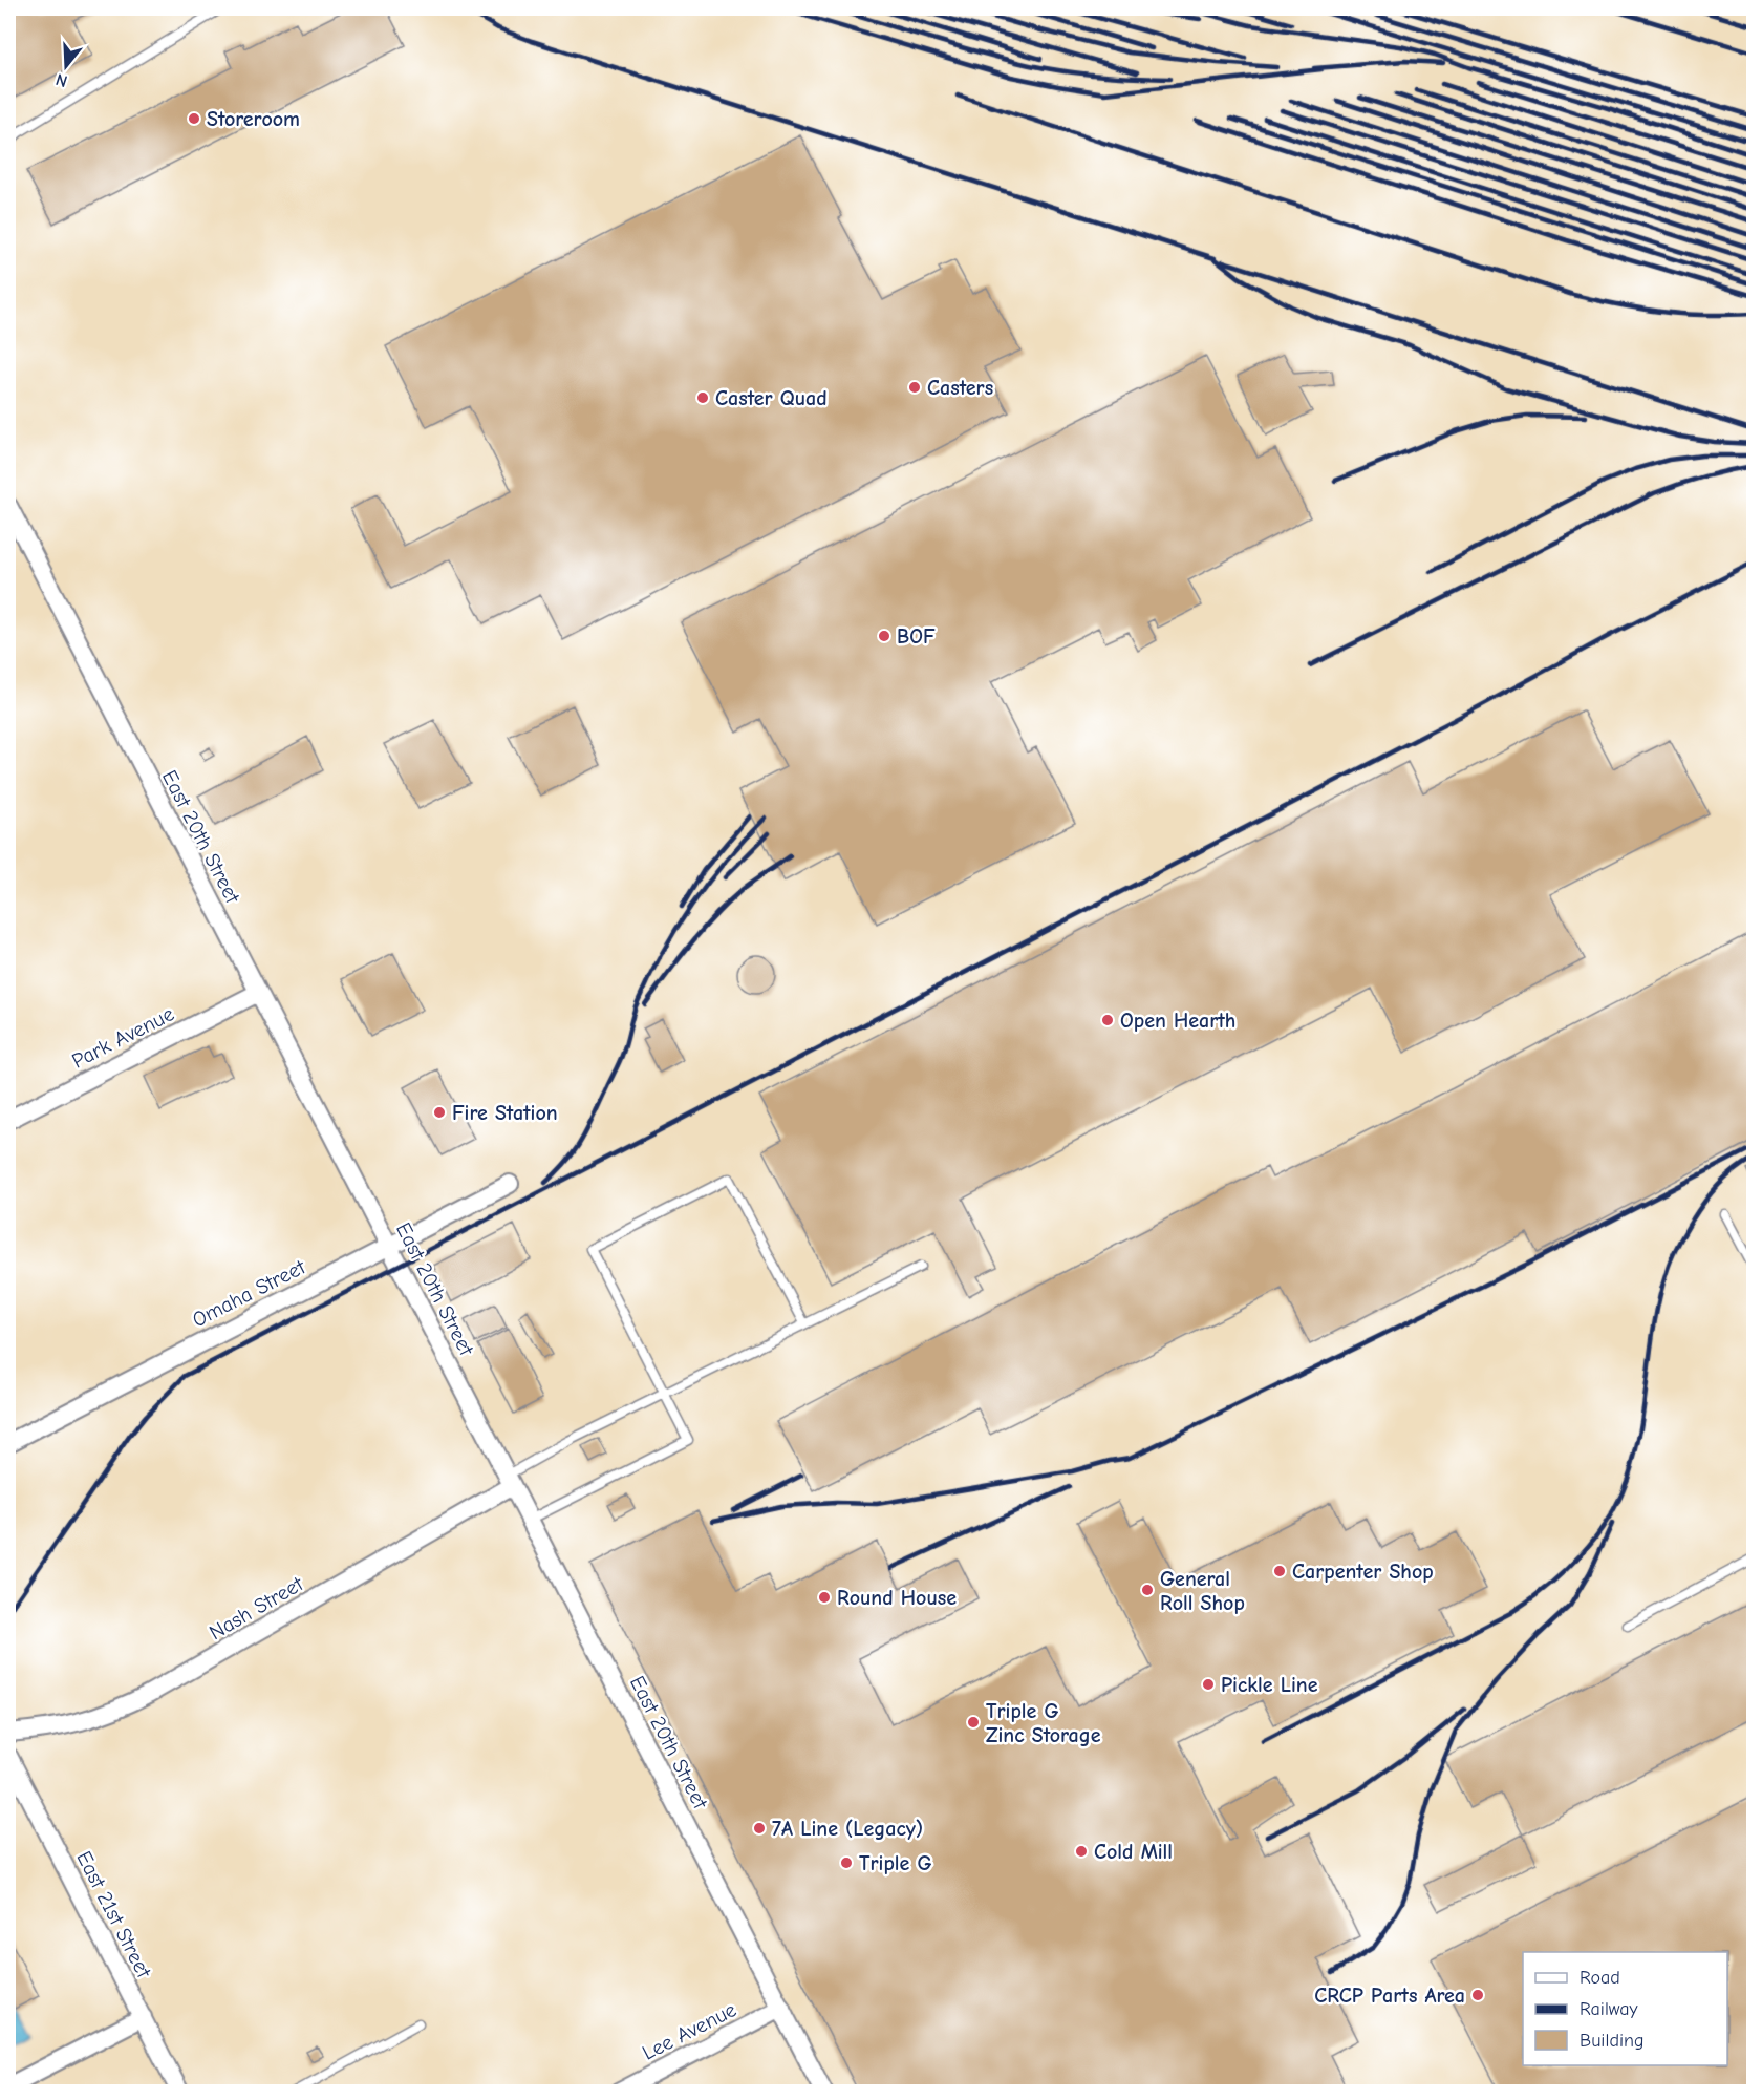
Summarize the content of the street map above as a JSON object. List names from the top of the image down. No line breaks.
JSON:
{"streets":{"street":["East 20th Street","Park Avenue","Omaha Street","Nash Street","East 21st Street","Lee Avenue"]},"crossings":[["East 20th Street","Park Avenue"],["East 20th Street","Omaha Street"],["East 20th Street","Nash Street"],["East 20th Street","Lee Avenue"]],"places":["Storeroom","Casters","Caster Quad","BOF","Open Hearth","Fire Station","Carpenter Shop","General Roll Shop","Round House","Pickle Line","Triple G Zinc Storage","7A Line (Legacy)","Cold Mill","Triple G","CRCP Parts Area"],"legend":["Road","Railway","Building"],"north":"bottom"}
